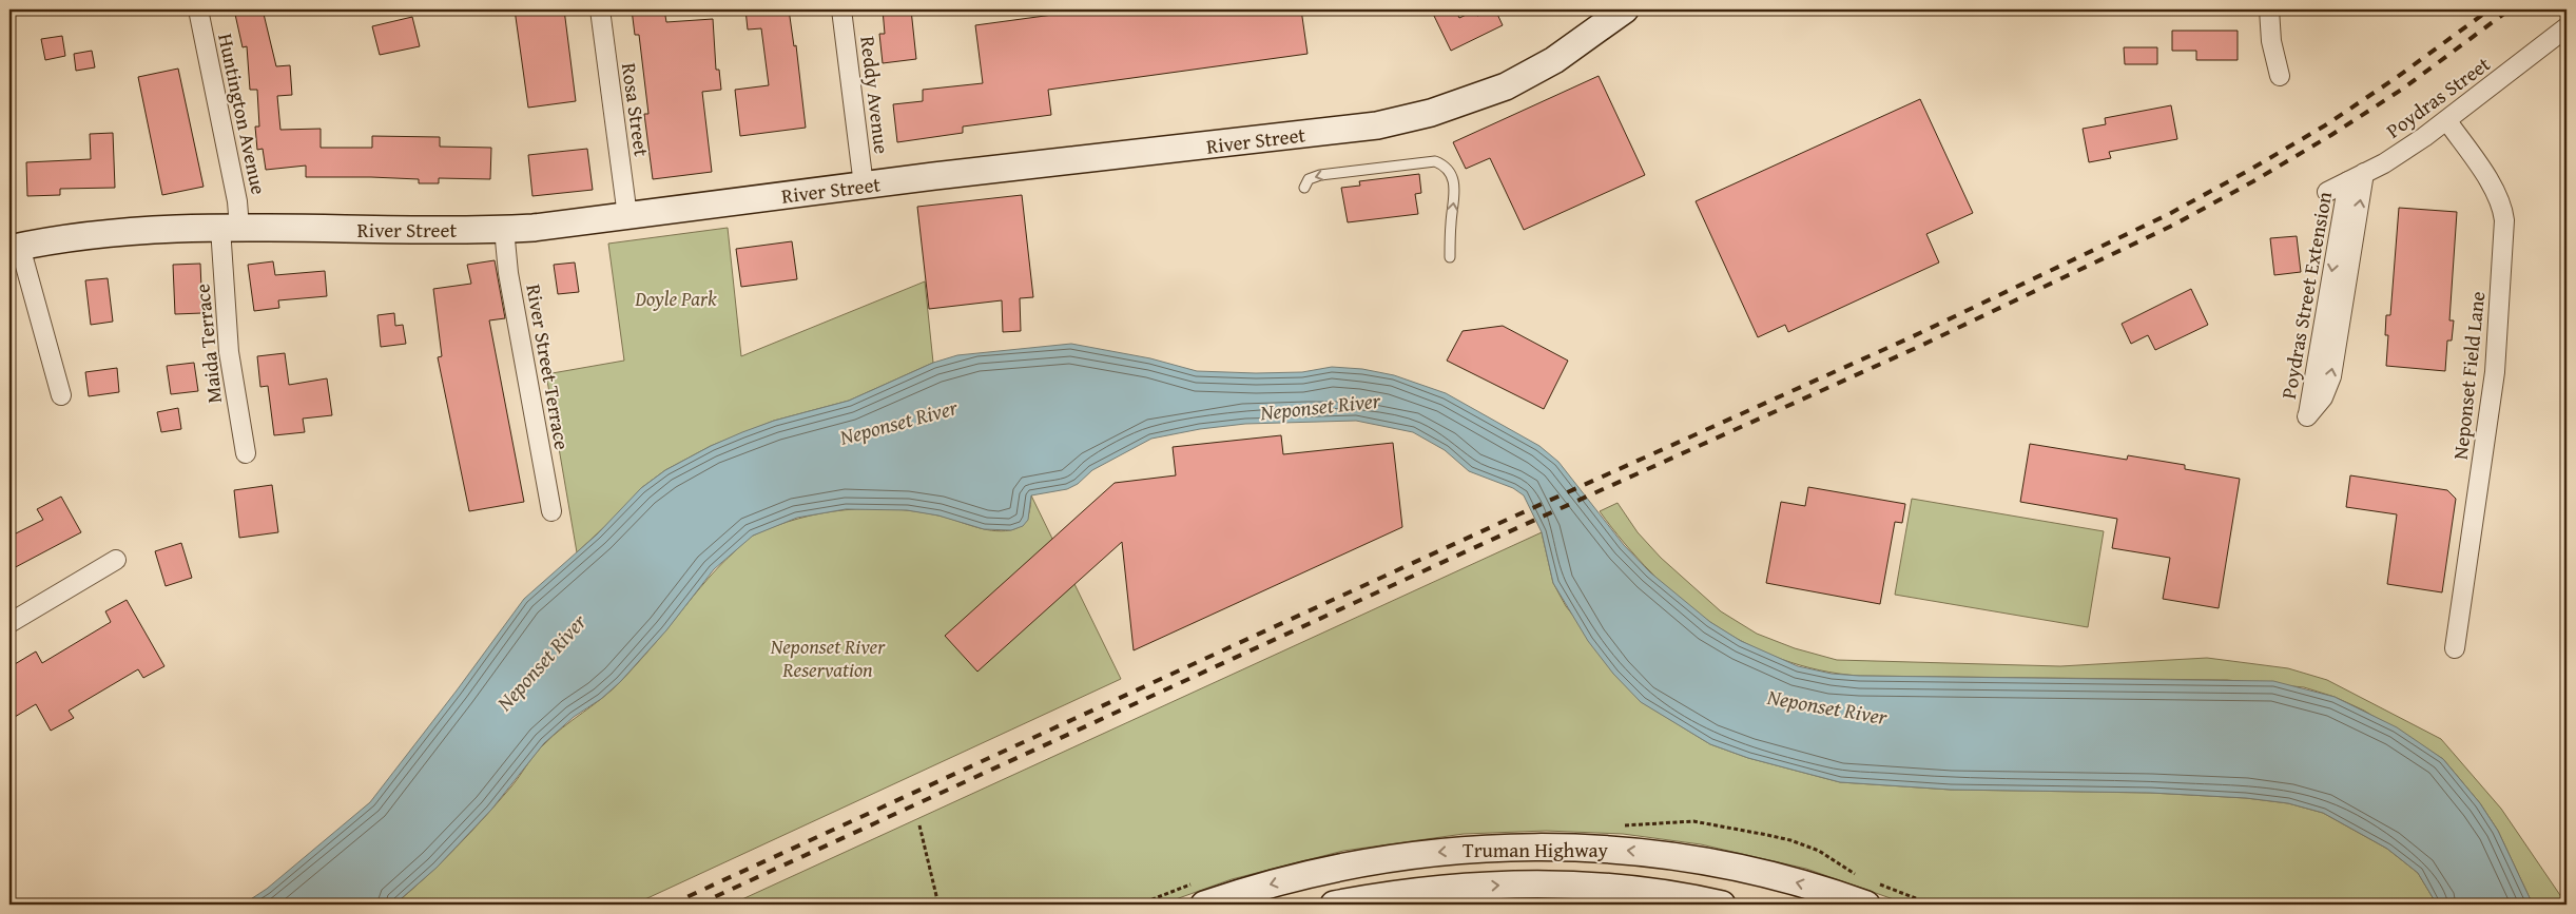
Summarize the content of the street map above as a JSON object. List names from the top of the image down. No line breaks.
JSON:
{"streets":{"main road":["River Street","Truman Highway"],"street":["Reddy Avenue","Poydras Street","Rosa Street","Huntington Avenue","Poydras Street Extension","Maida Terrace","River Street Terrace","Neponset Field Lane"]},"crossings":[["Reddy Avenue","River Street"],["Poydras Street","Poydras Street Extension"],["Poydras Street","Neponset Field Lane"],["Rosa Street","River Street"],["Huntington Avenue","River Street"],["Huntington Avenue","Maida Terrace"],["River Street","Maida Terrace"],["River Street","River Street Terrace"]],"water":["Neponset River"],"parks":["Doyle Park","Neponset River Reservation"]}
